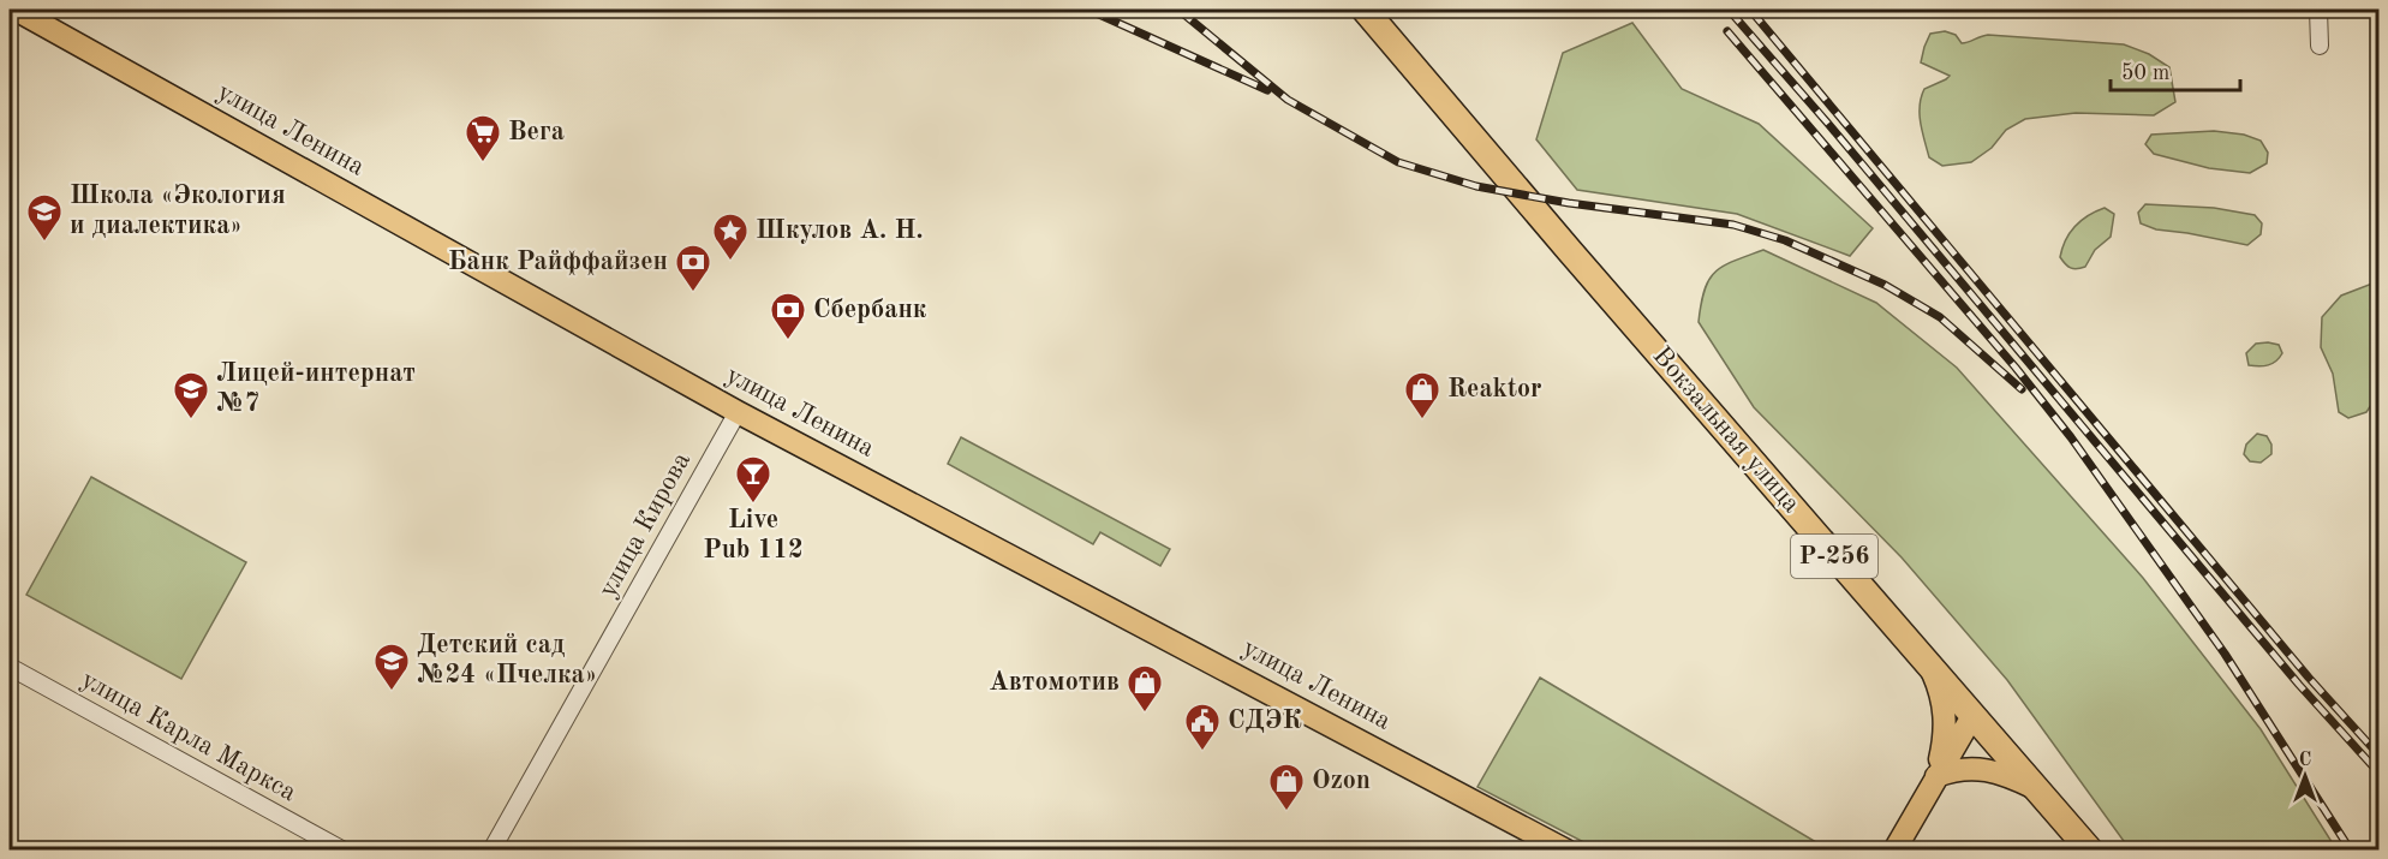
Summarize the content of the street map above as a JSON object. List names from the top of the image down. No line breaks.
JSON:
{"streets":{"highway":["Вокзальная улица","Р-256"],"main road":["улица Ленина"],"street":["улица Кирова","улица Карла Маркса"]},"crossings":[["улица Ленина","улица Кирова"]],"places":{"supermarket":["Вега"],"school or university":["Школа «Экология и диалектика»","Лицей-интернат №7","Детский сад №24 «Пчелка»"],"place":["Шкулов А. Н."],"bank":["Банк Райффайзен","Сбербанк"],"shop":["Reaktor","Автомотив","Ozon"],"bar":["Live Pub 112"],"public building":["СДЭК"]},"scale_bar":"50 m","north":"top"}
